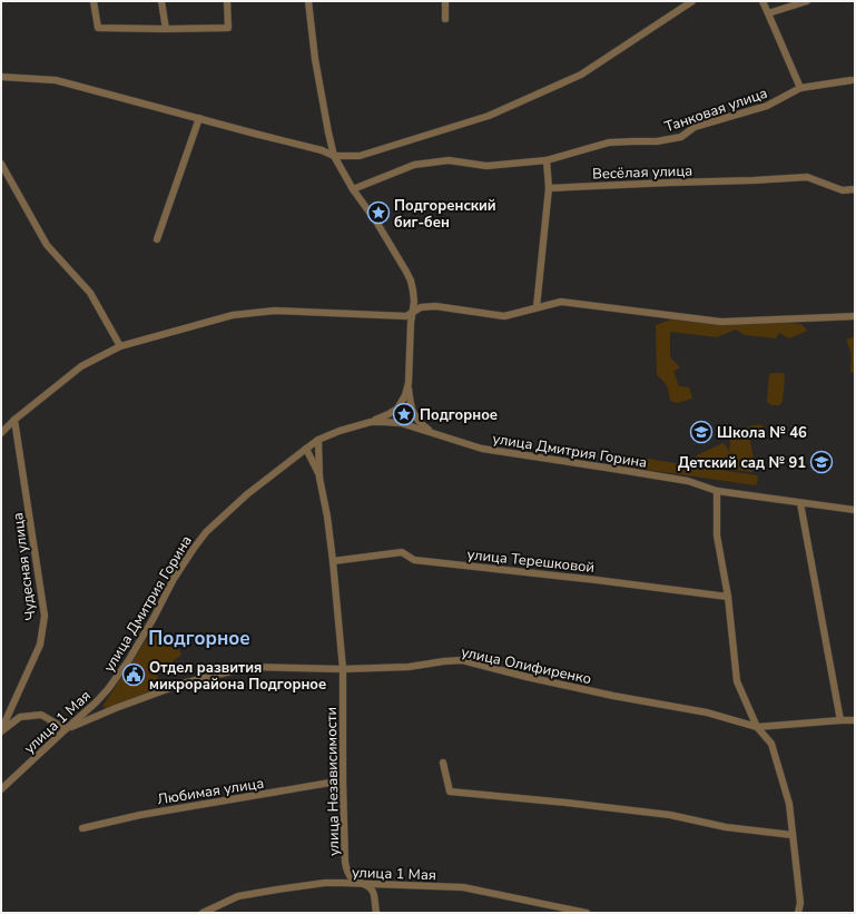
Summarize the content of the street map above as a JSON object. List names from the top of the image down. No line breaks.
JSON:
{"streets":{"street":["Танковая улица","Весёлая улица","улица Дмитрия Горина","улица Терешковой","Чудесная улица","улица Олифиренко","улица 1 Мая","улица Независимости","Любимая улица"]},"crossings":[["улица Дмитрия Горина","улица 1 Мая"],["улица Терешковой","улица Независимости"],["улица Олифиренко","улица 1 Мая"],["улица Олифиренко","улица Независимости"],["улица 1 Мая","улица Независимости"],["улица Независимости","Любимая улица"]],"districts":["Подгорное"],"places":{"place":["Подгоренский биг-бен","Подгорное"],"school or university":["Школа № 46","Детский сад № 91"],"public building":["Отдел развития микрорайона Подгорное"]}}
